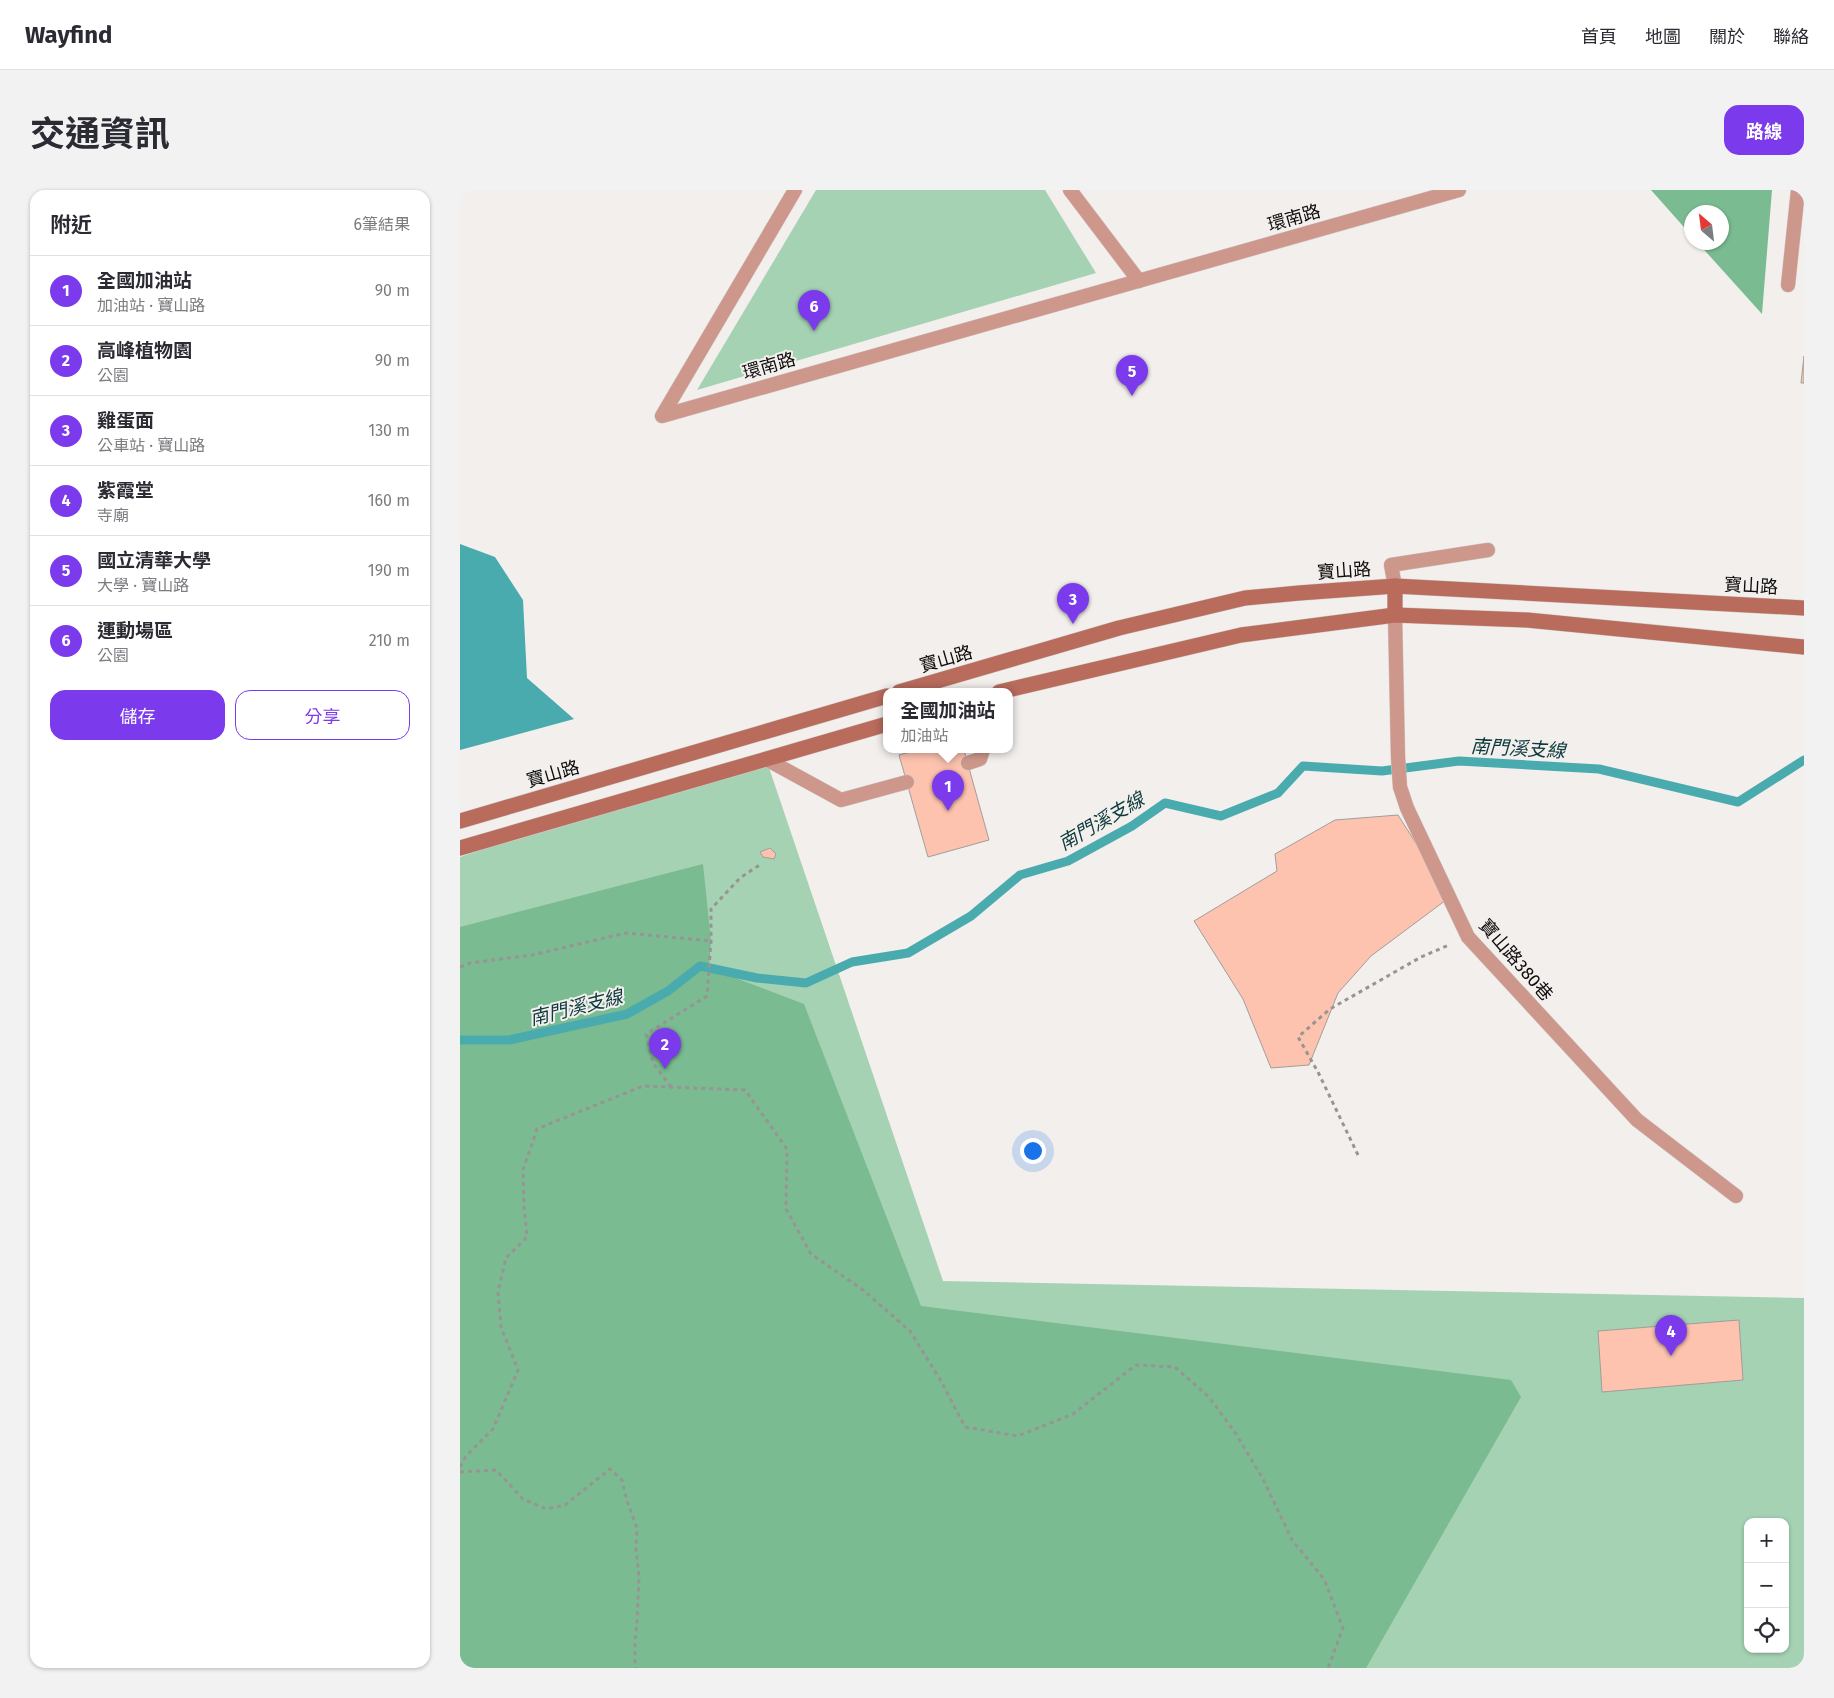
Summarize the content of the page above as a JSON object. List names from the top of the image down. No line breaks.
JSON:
{"streets":{"street":["寶山路"],"lane":["環南路","寶山路380巷"]},"water":["南門溪支線"],"north":"top left","page":{"header":"Wayfind","nav":["首頁","地圖","關於","聯絡"],"title":"交通資訊","buttons":["路線",["儲存","分享"]],"heading":["附近","6筆結果"],"list":[{"mark":"1","name":"全國加油站","note":"加油站 · 寶山路","value":"90 m"},{"mark":"2","name":"高峰植物園","note":"公園","value":"90 m"},{"mark":"3","name":"雞蛋面","note":"公車站 · 寶山路","value":"130 m"},{"mark":"4","name":"紫霞堂","note":"寺廟","value":"160 m"},{"mark":"5","name":"國立清華大學","note":"大學 · 寶山路","value":"190 m"},{"mark":"6","name":"運動場區","note":"公園","value":"210 m"}],"pins":["6","5","3","1","2","4"],"popup":["全國加油站","加油站"],"map_buttons":["+","−"]}}
